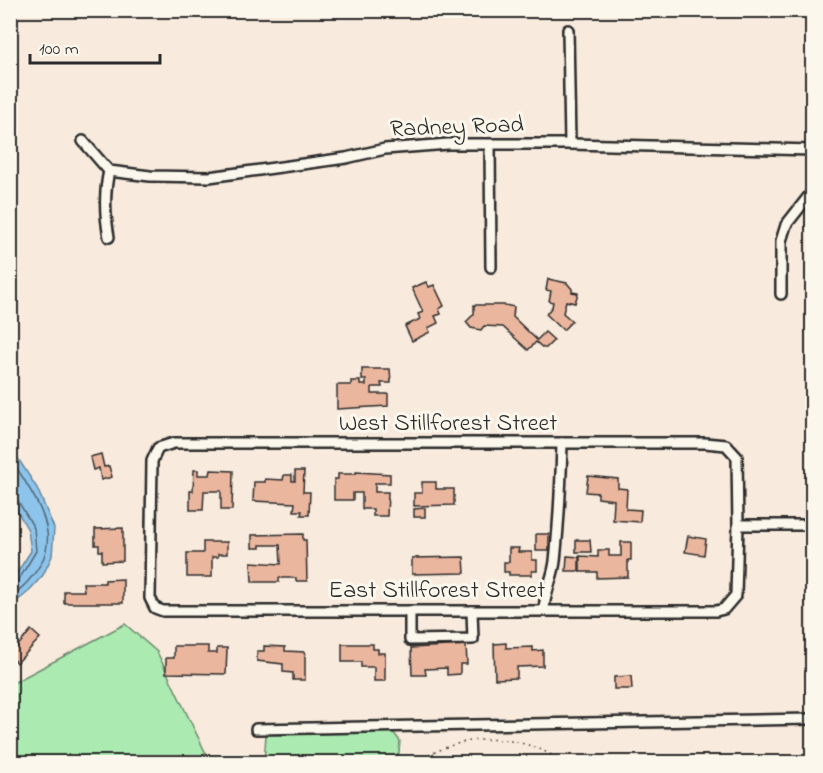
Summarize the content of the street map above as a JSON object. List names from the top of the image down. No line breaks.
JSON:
{"streets":{"street":["Radney Road","West Stillforest Street","East Stillforest Street"]},"crossings":[["West Stillforest Street","East Stillforest Street"]],"scale_bar":"100 m"}
